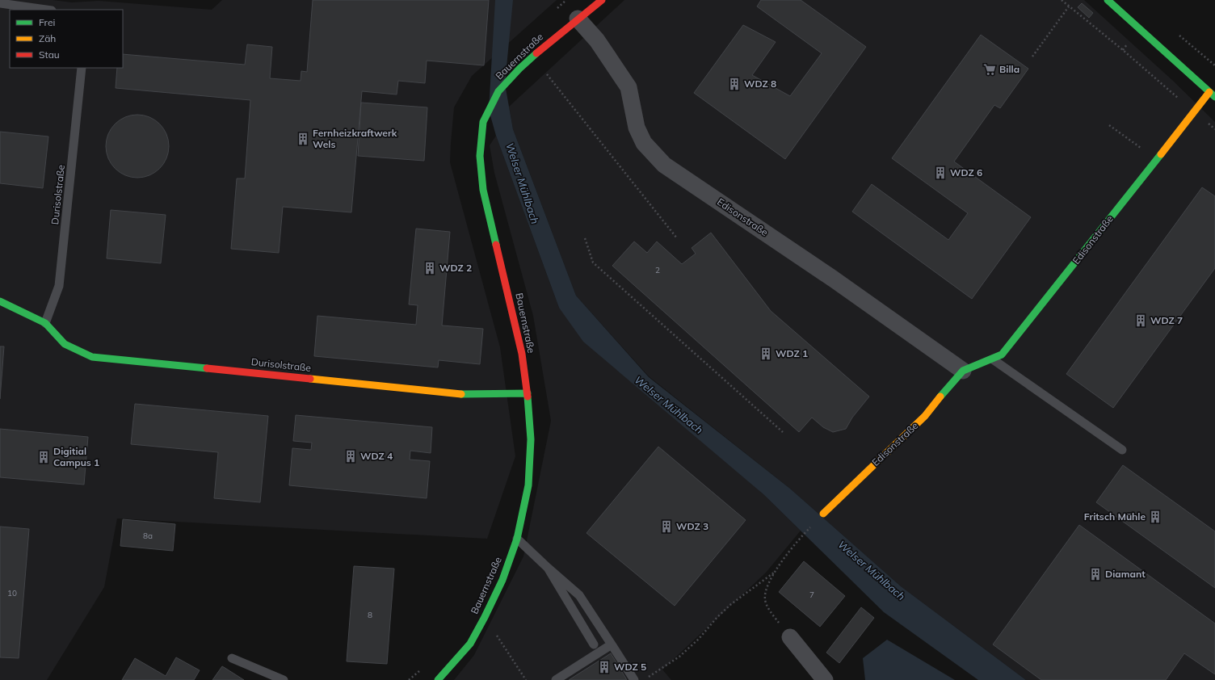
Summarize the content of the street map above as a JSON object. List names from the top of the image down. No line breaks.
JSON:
{"streets":{"street":["Bauernstraße","Durisolstraße","Edisonstraße"]},"crossings":[["Bauernstraße","Durisolstraße"],["Bauernstraße","Edisonstraße"]],"water":["Welser Mühlbach"],"places":{"supermarket":["Billa"],"building":["WDZ 8","Fernheizkraftwerk Wels","WDZ 6","WDZ 2","WDZ 7","WDZ 1","WDZ 4","Digitial Campus 1","Fritsch Mühle","WDZ 3","Diamant","WDZ 5"]},"house_numbers":["2","8a","10","7","8"],"legend":["Frei","Zäh","Stau"]}
